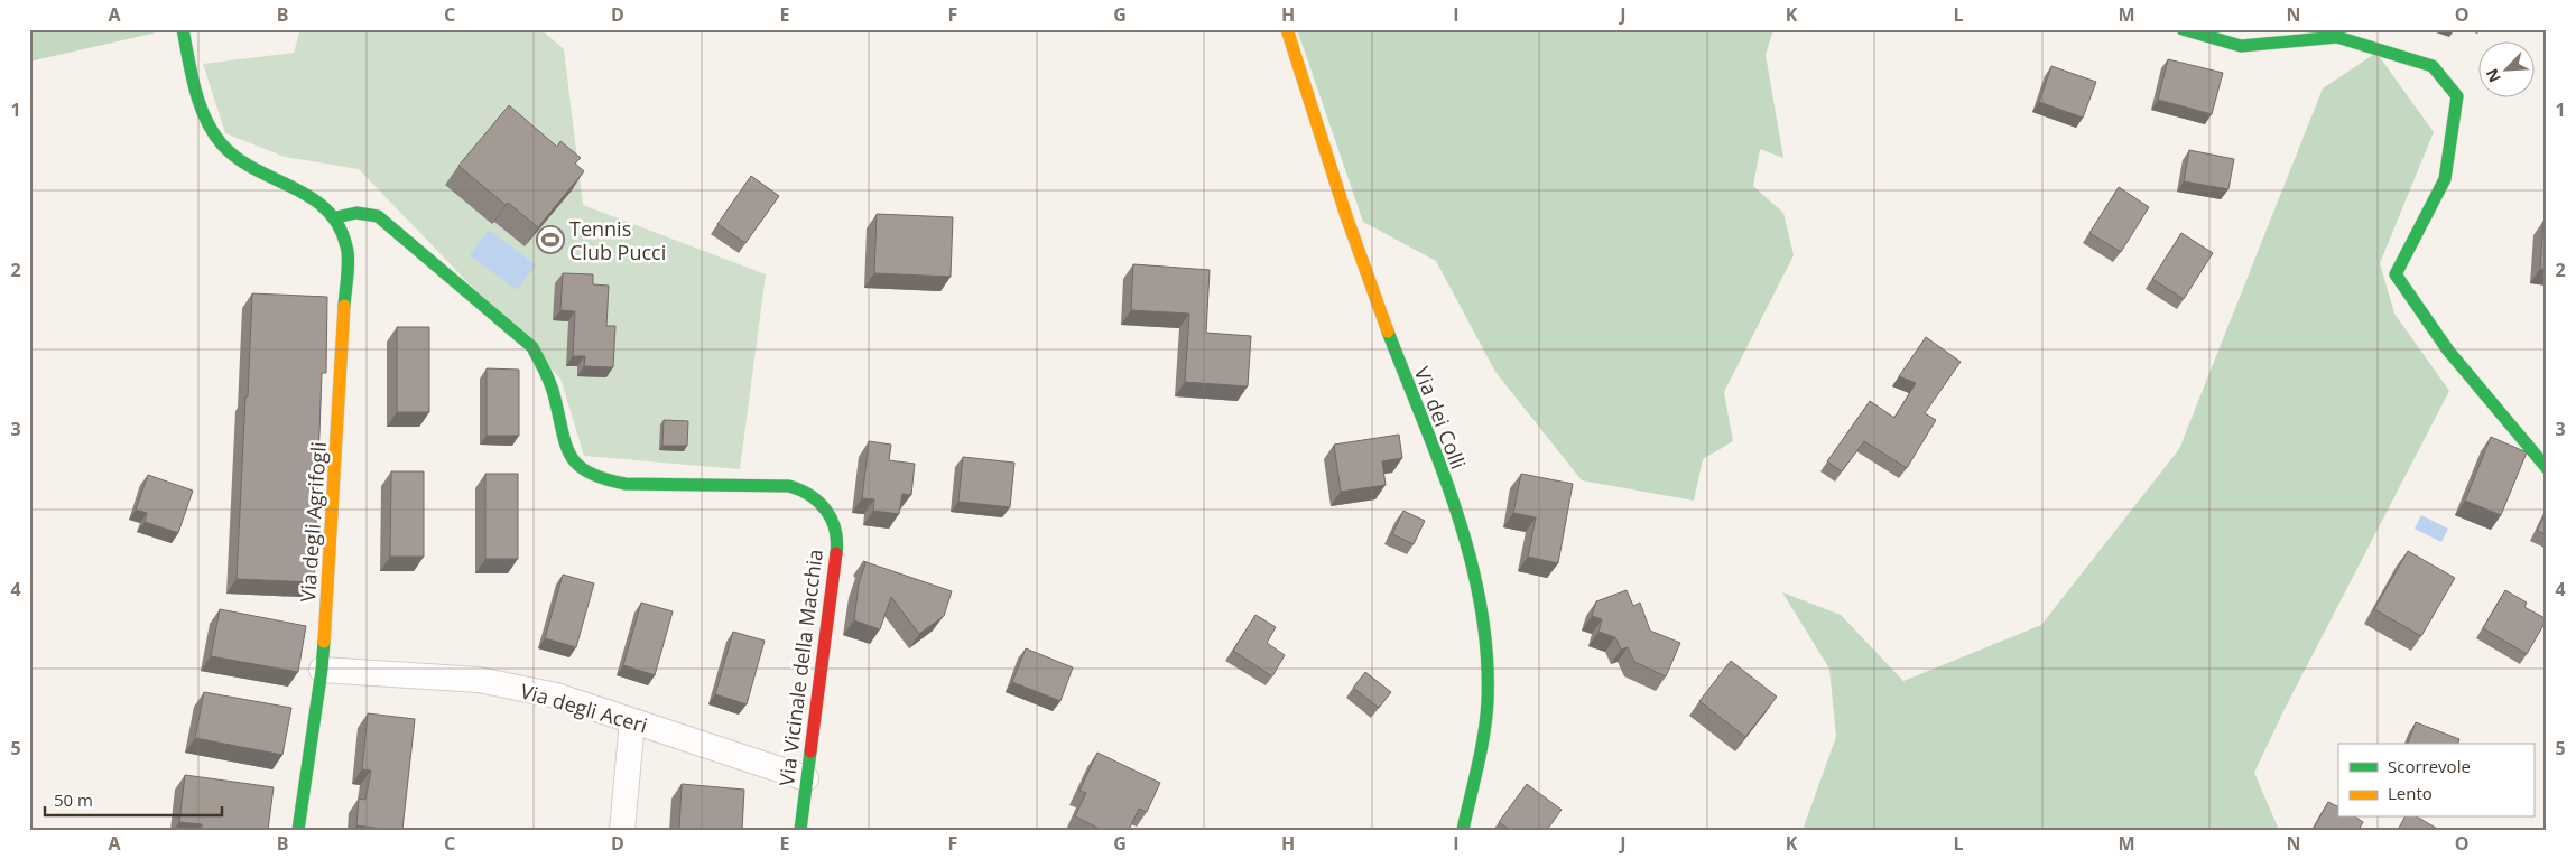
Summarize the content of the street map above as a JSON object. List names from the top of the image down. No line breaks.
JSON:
{"streets":{"street":["Via dei Colli","Via degli Agrifogli","Via Vicinale della Macchia","Via degli Aceri"]},"crossings":[["Via degli Agrifogli","Via Vicinale della Macchia"],["Via degli Agrifogli","Via degli Aceri"],["Via Vicinale della Macchia","Via degli Aceri"]],"places":{"sports":["Tennis Club Pucci"]},"legend":["Scorrevole","Lento"],"scale_bar":"50 m","north":"bottom left","grid":{"columns":["A","B","C","D","E","F","G","H","I","J","K","L","M","N","O"],"rows":["1","2","3","4","5"]}}
